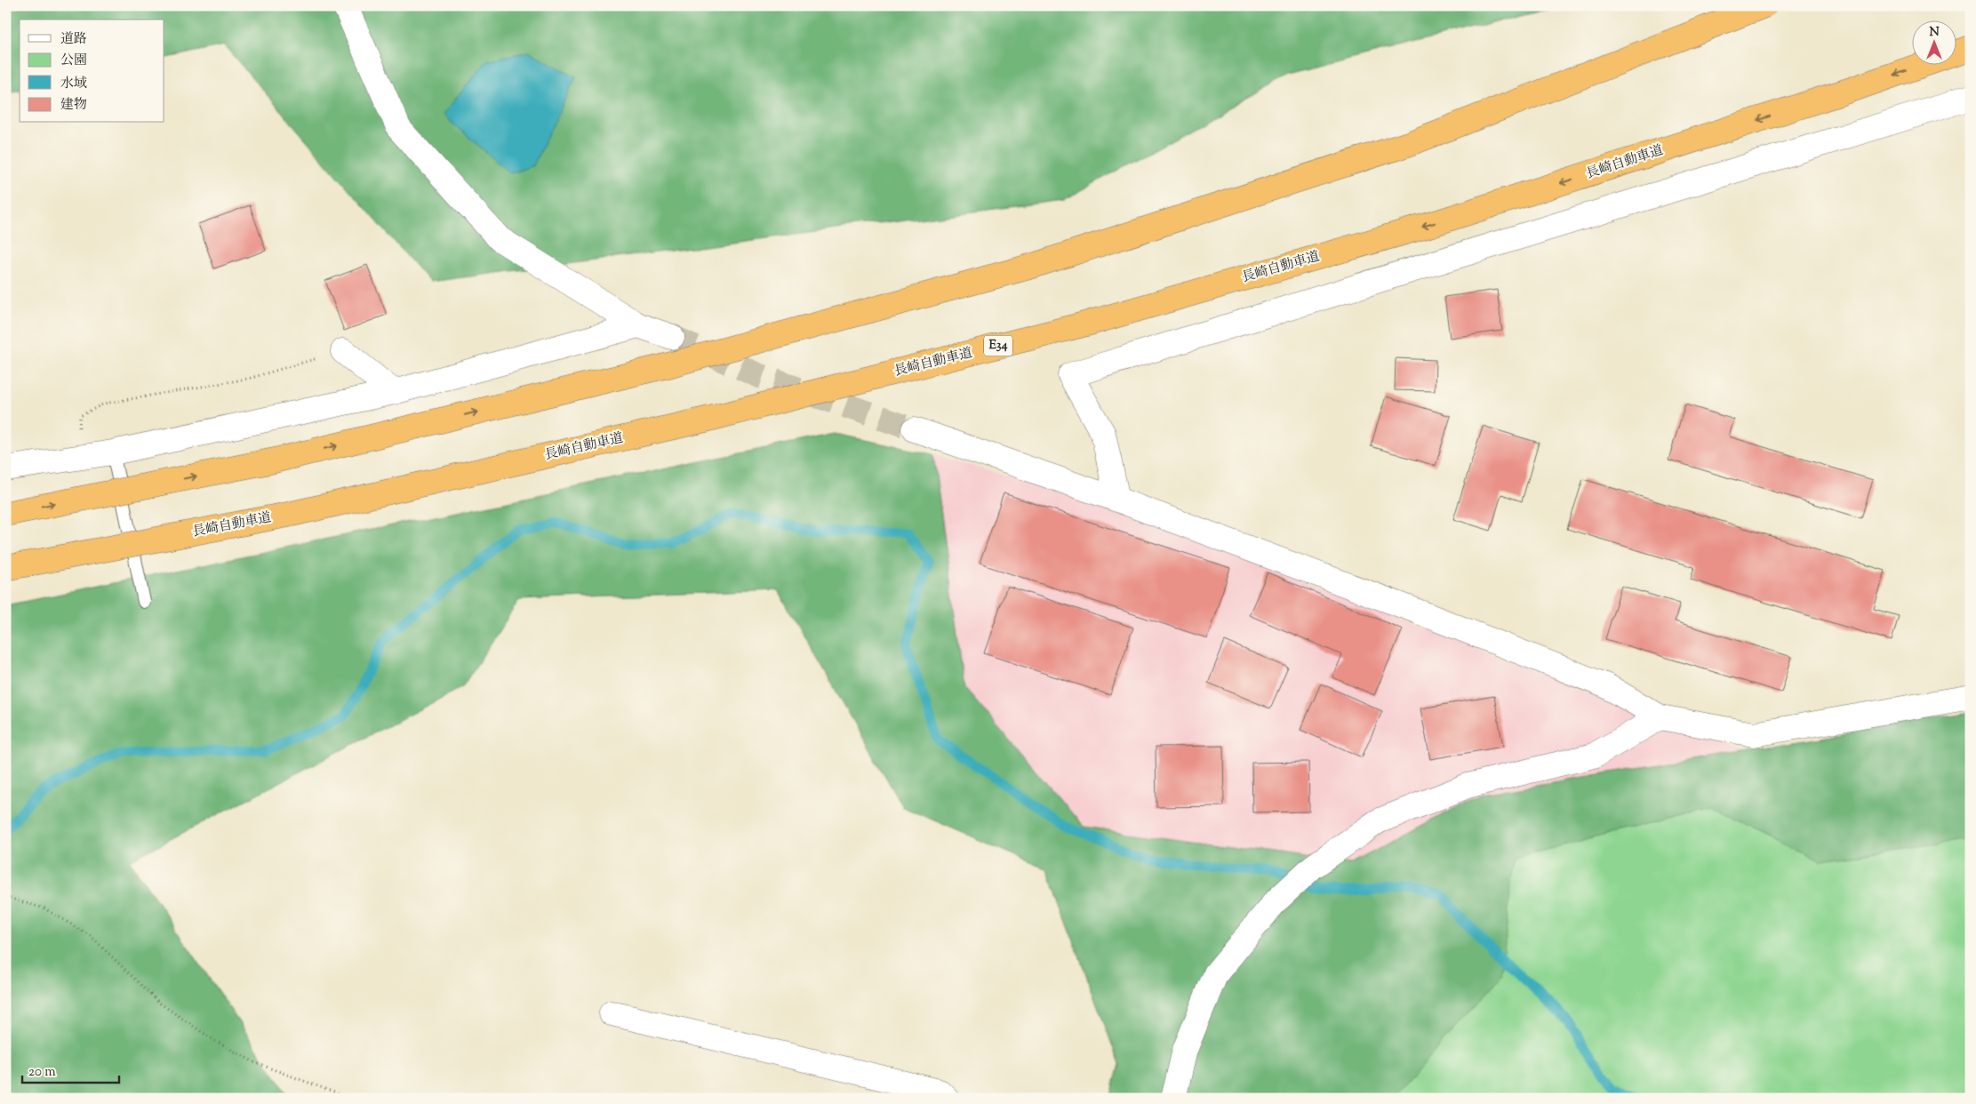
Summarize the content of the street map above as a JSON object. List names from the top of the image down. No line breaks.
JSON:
{"streets":{"highway":["長崎自動車道","E34"]},"legend":["道路","公園","水域","建物"],"scale_bar":"20 m","north":"top"}
